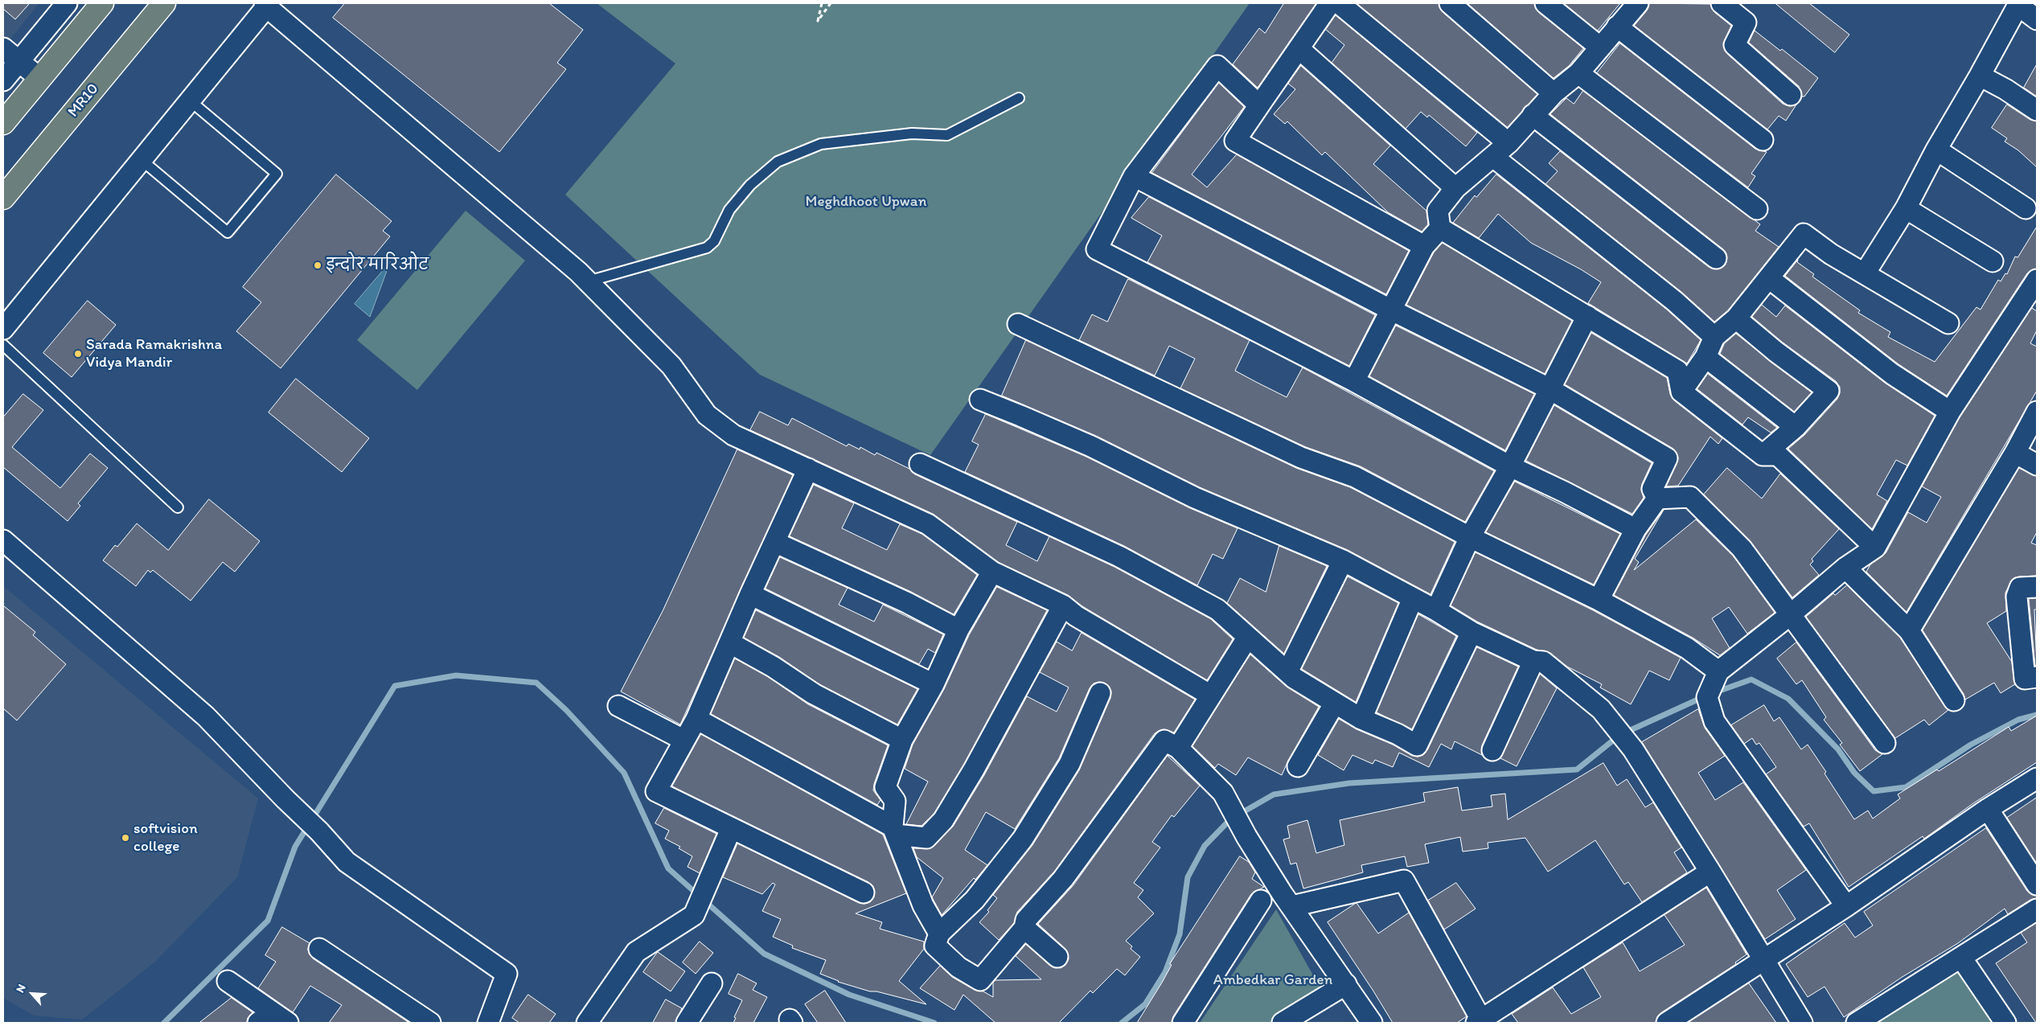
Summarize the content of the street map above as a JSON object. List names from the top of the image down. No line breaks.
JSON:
{"streets":{"main road":["MR10"]},"parks":["Meghdhoot Upwan","Ambedkar Garden"],"places":["इन्दोर मारिओट","Sarada Ramakrishna Vidya Mandir","softvision college"],"north":"top left"}
